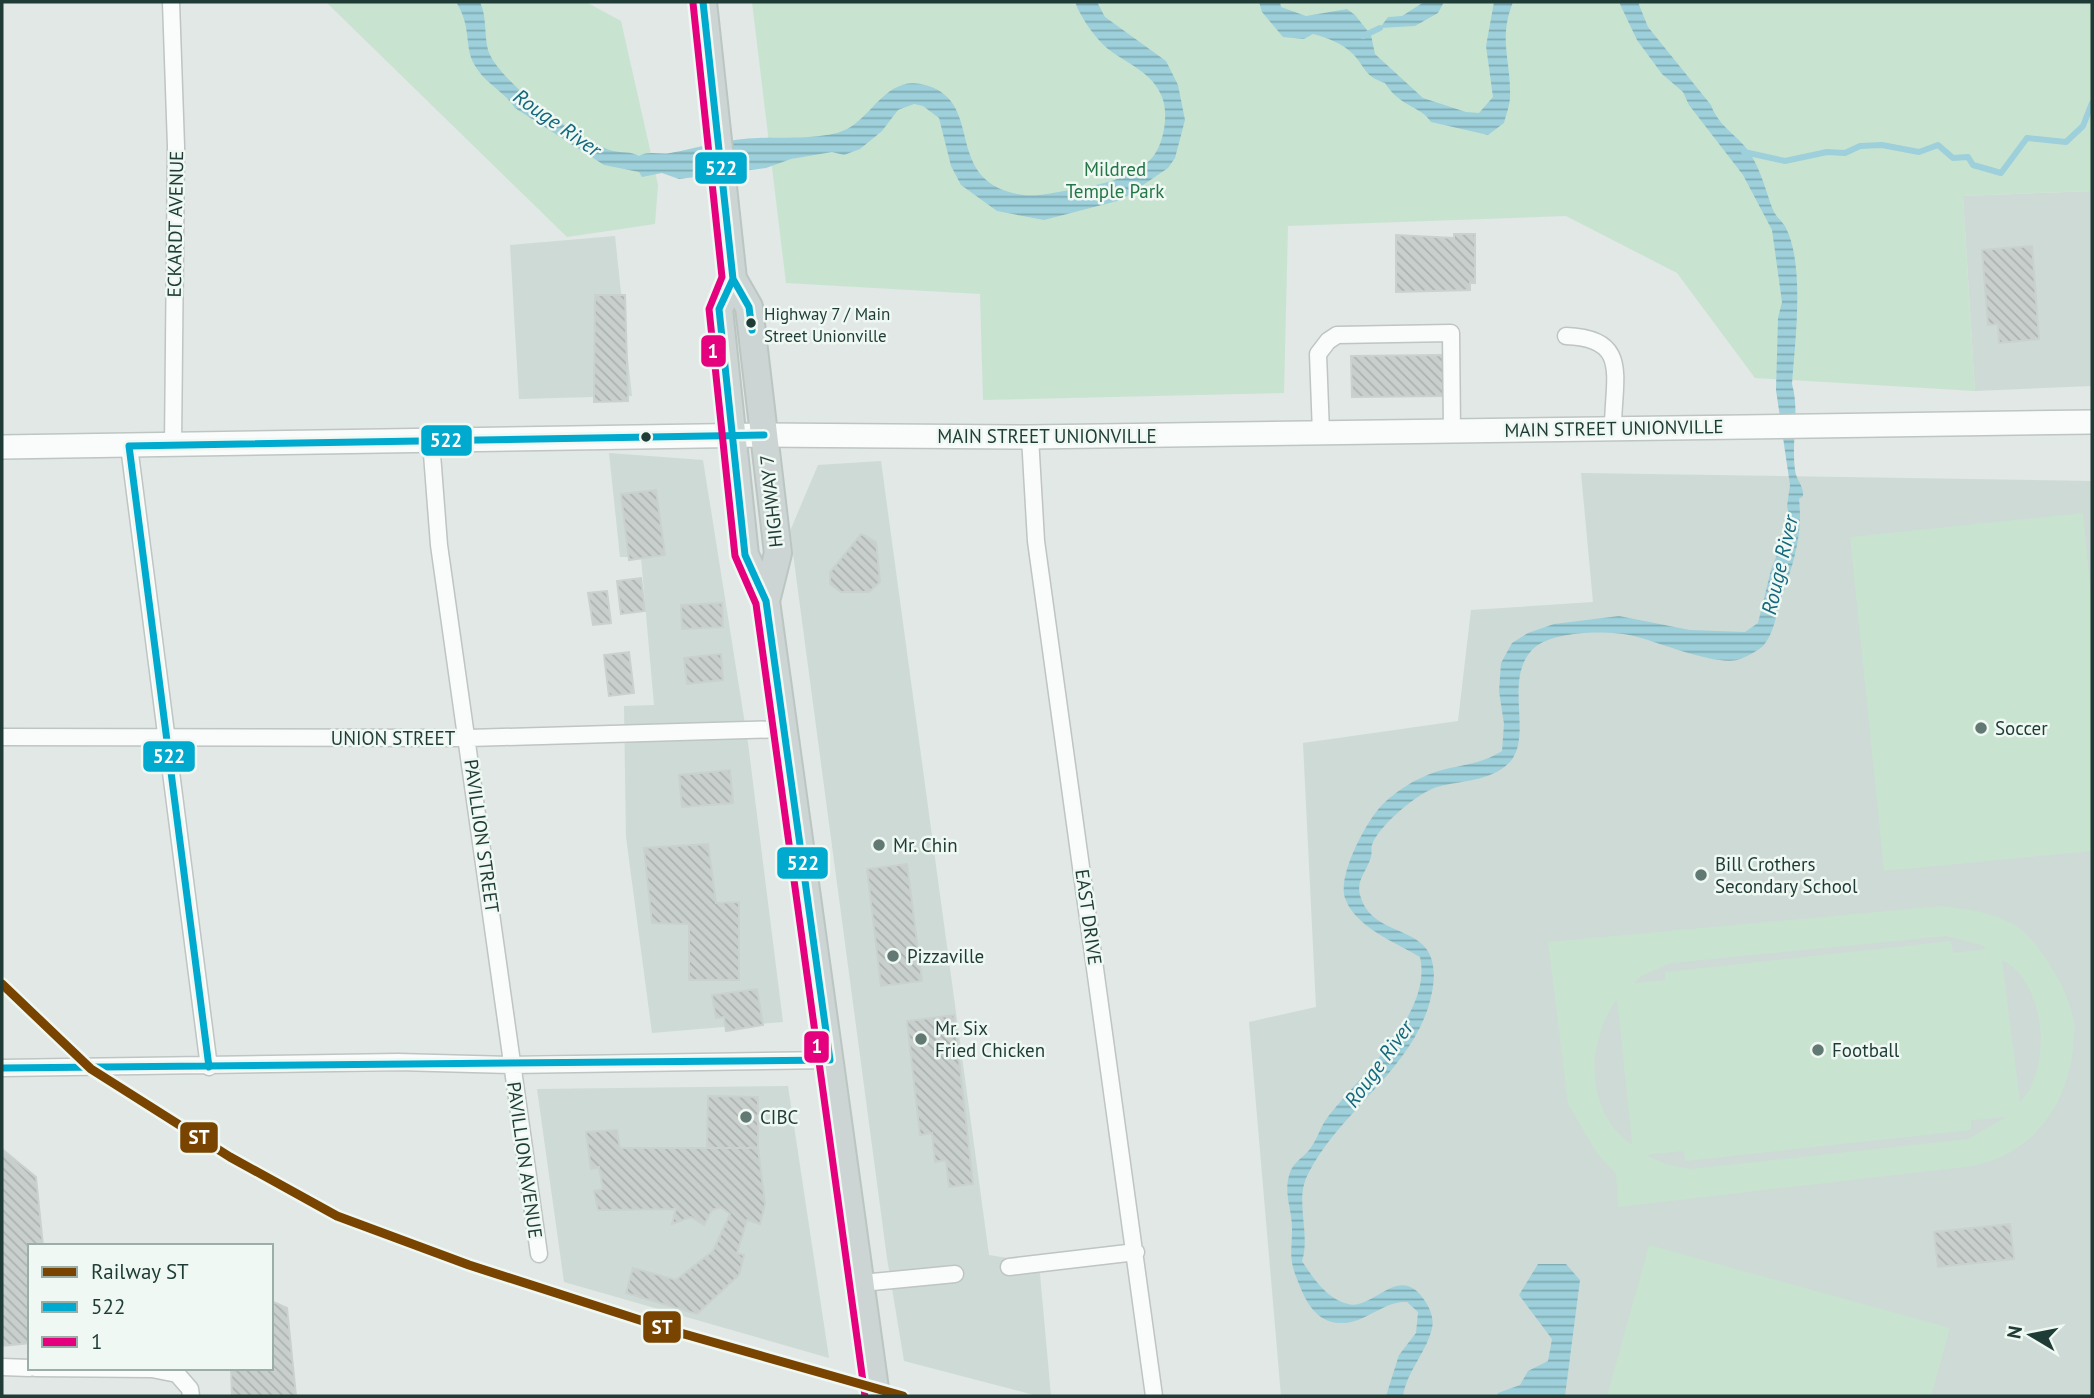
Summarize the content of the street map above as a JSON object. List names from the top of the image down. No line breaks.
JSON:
{"streets":{"main road":["MAIN STREET UNIONVILLE","HIGHWAY 7"],"street":["ECKARDT AVENUE","UNION STREET","PAVILLION STREET","EAST DRIVE","PAVILLION AVENUE"]},"crossings":[["ECKARDT AVENUE","MAIN STREET UNIONVILLE"],["MAIN STREET UNIONVILLE","HIGHWAY 7"],["MAIN STREET UNIONVILLE","PAVILLION STREET"],["MAIN STREET UNIONVILLE","EAST DRIVE"],["HIGHWAY 7","UNION STREET"],["UNION STREET","PAVILLION STREET"],["PAVILLION STREET","PAVILLION AVENUE"]],"water":["Rouge River"],"parks":["Mildred Temple Park"],"places":["Highway 7 / Main Street Unionville","Soccer","Mr. Chin","Bill Crothers Secondary School","Pizzaville","Mr. Six Fried Chicken","Football","CIBC"],"lines":["transit line 522","transit line 1","rail line ST"],"legend":["Railway ST","522","1"],"north":"left"}
